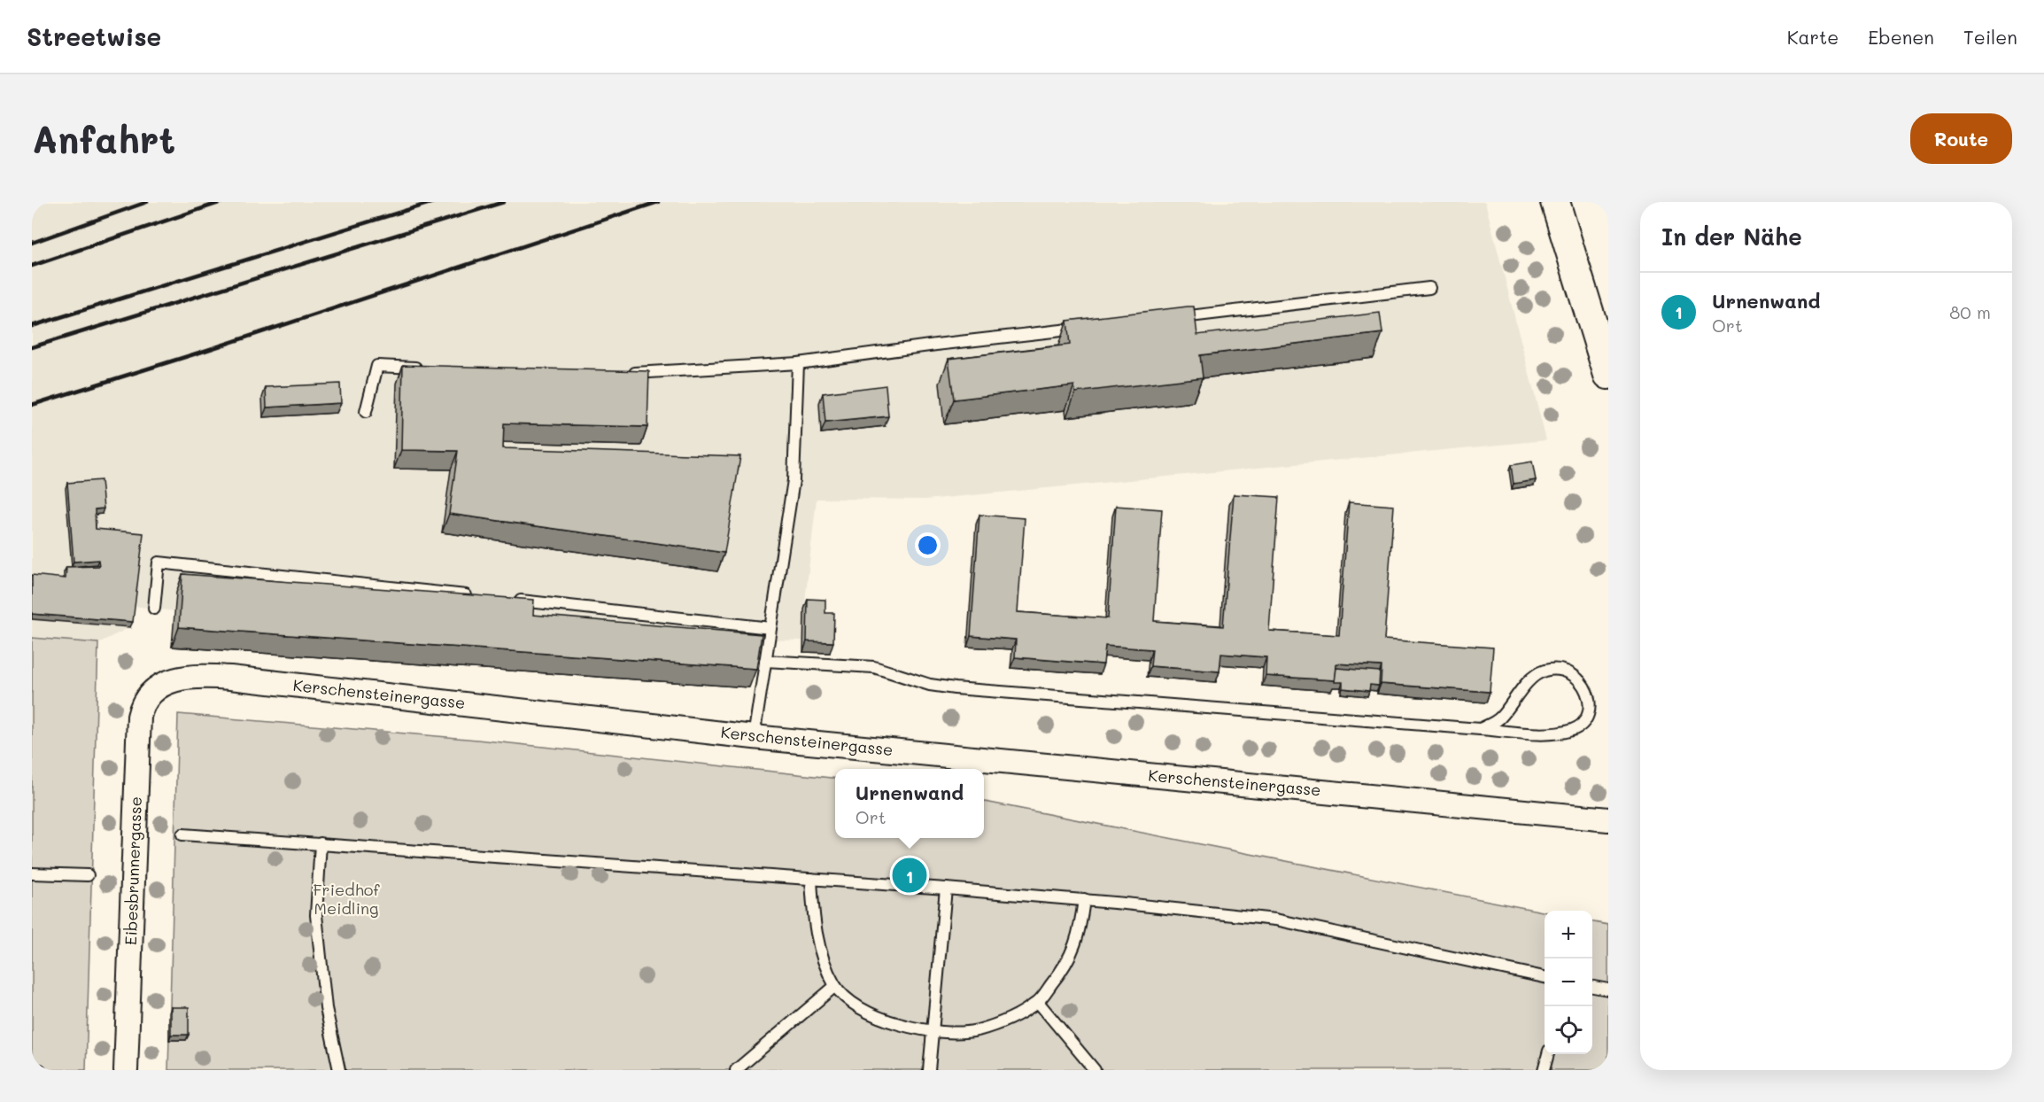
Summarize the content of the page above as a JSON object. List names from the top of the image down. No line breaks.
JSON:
{"streets":{"street":["Kerschensteinergasse","Eibesbrunnergasse"]},"crossings":[["Kerschensteinergasse","Eibesbrunnergasse"]],"parks":["Friedhof Meidling"],"page":{"header":"Streetwise","nav":["Karte","Ebenen","Teilen"],"buttons":"Route","title":"Anfahrt","heading":"In der Nähe","list":[{"mark":"1","name":"Urnenwand","note":"Ort","value":"80 m"}],"popup":["Urnenwand","Ort"],"pins":"1","map_buttons":["+","−"]}}
